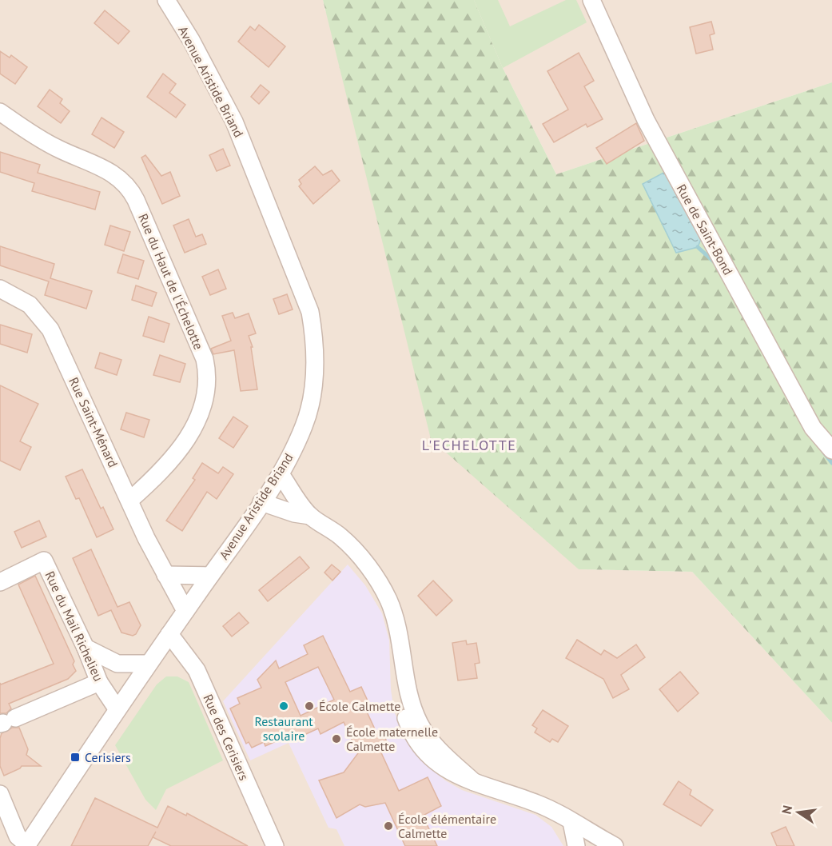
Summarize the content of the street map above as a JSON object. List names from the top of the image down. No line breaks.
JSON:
{"streets":{"street":["Avenue Aristide Briand","Rue de Saint-Bond","Rue du Haut de l'Échelotte","Rue Saint-Ménard","Rue du Mail Richelieu","Rue des Cerisiers"]},"crossings":[["Avenue Aristide Briand","Rue Saint-Ménard"],["Avenue Aristide Briand","Rue du Mail Richelieu"],["Avenue Aristide Briand","Rue des Cerisiers"],["Rue du Haut de l'Échelotte","Rue Saint-Ménard"]],"districts":["L'ECHELOTTE"],"places":{"other":["Restaurant scolaire","École Calmette","École maternelle Calmette","École élémentaire Calmette"],"transit":["Cerisiers"]},"north":"left"}
